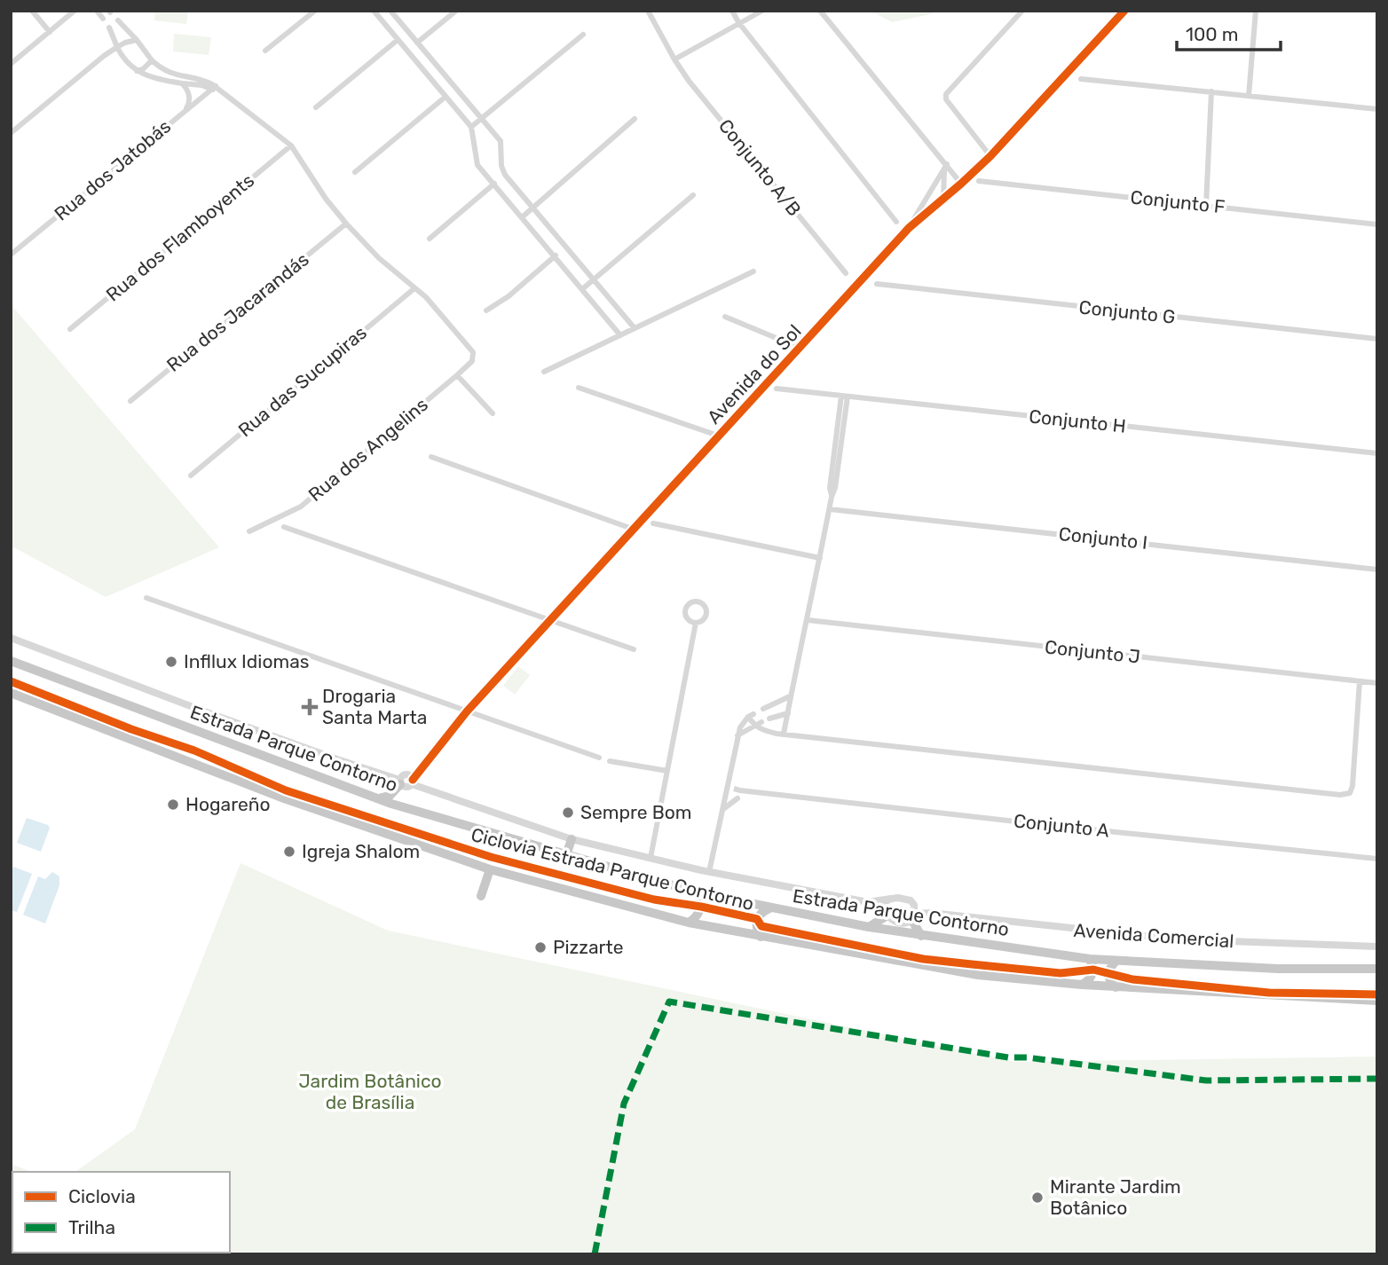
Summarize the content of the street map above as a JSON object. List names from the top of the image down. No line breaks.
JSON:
{"streets":{"highway":["Estrada Parque Contorno"],"street":["Conjunto A/B","Rua dos Jatobás","Conjunto F","Rua dos Flamboyents","Rua dos Jacarandás","Conjunto G","Avenida do Sol","Rua das Sucupiras","Conjunto H","Rua dos Angelins","Conjunto I","Conjunto J","Conjunto A","Avenida Comercial"],"cycle path":["Ciclovia Estrada Parque Contorno"]},"crossings":[["Avenida do Sol","Avenida Comercial"],["Rua das Sucupiras","Rua dos Angelins"]],"parks":["Jardim Botânico de Brasília"],"places":{"other":["Infllux Idiomas","Hogareño","Sempre Bom","Igreja Shalom","Pizzarte","Mirante Jardim Botânico"],"health":["Drogaria Santa Marta"]},"legend":["Ciclovia","Trilha"],"scale_bar":"100 m"}
